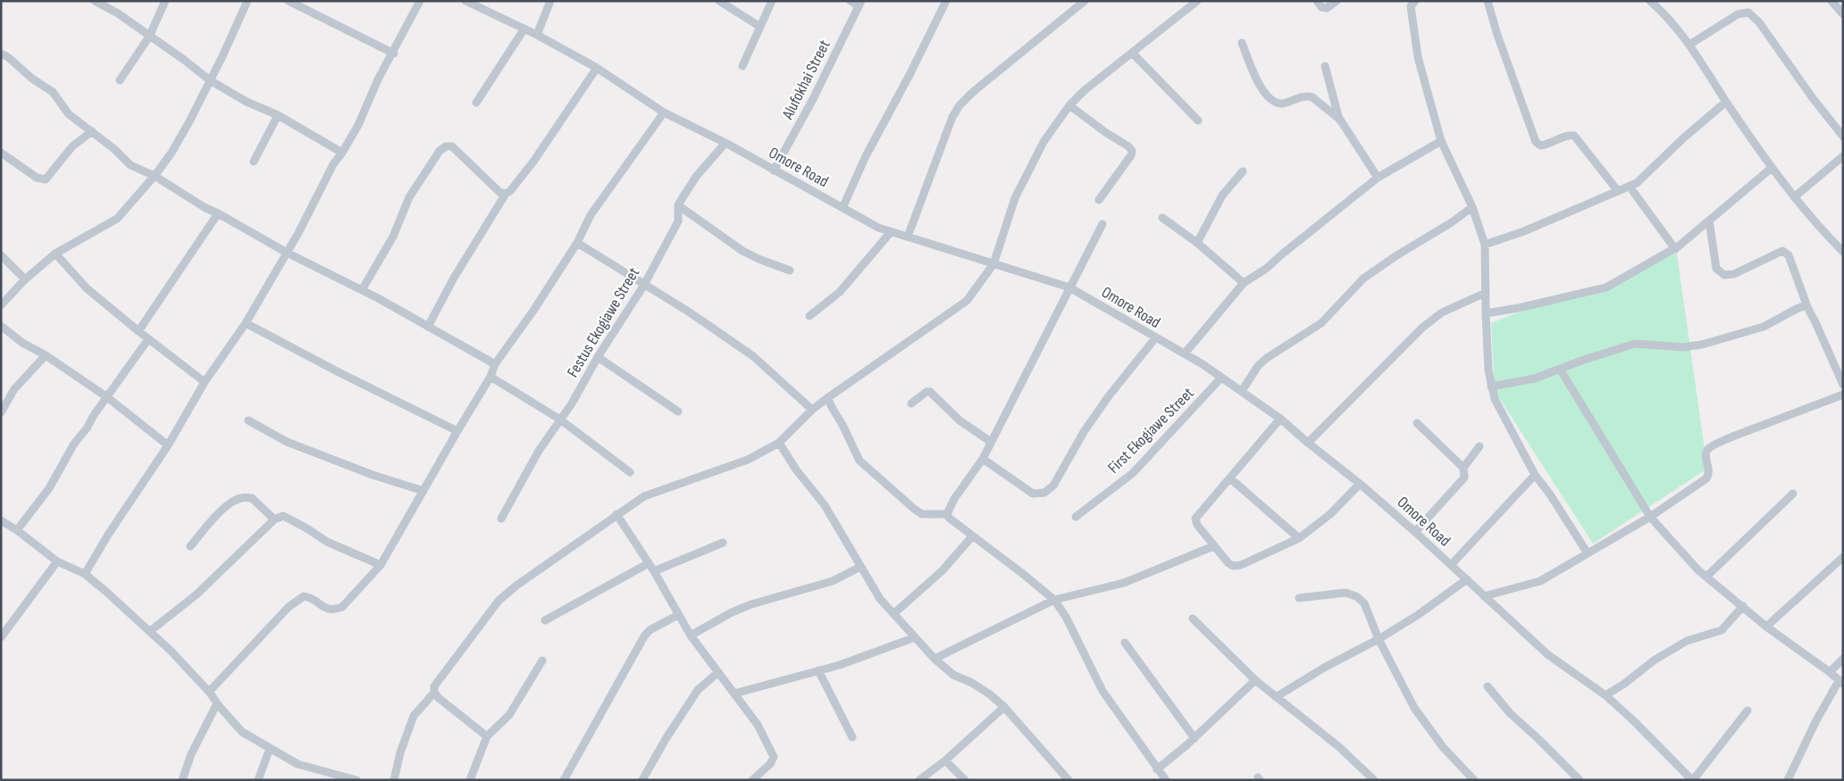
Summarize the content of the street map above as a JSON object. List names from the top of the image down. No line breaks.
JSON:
{"streets":{"street":["Alufokhai Street","Omore Road","Festus Ekogiawe Street","First Ekogiawe Street"]},"crossings":[["Alufokhai Street","Omore Road"],["Omore Road","Festus Ekogiawe Street"],["Omore Road","First Ekogiawe Street"]]}
